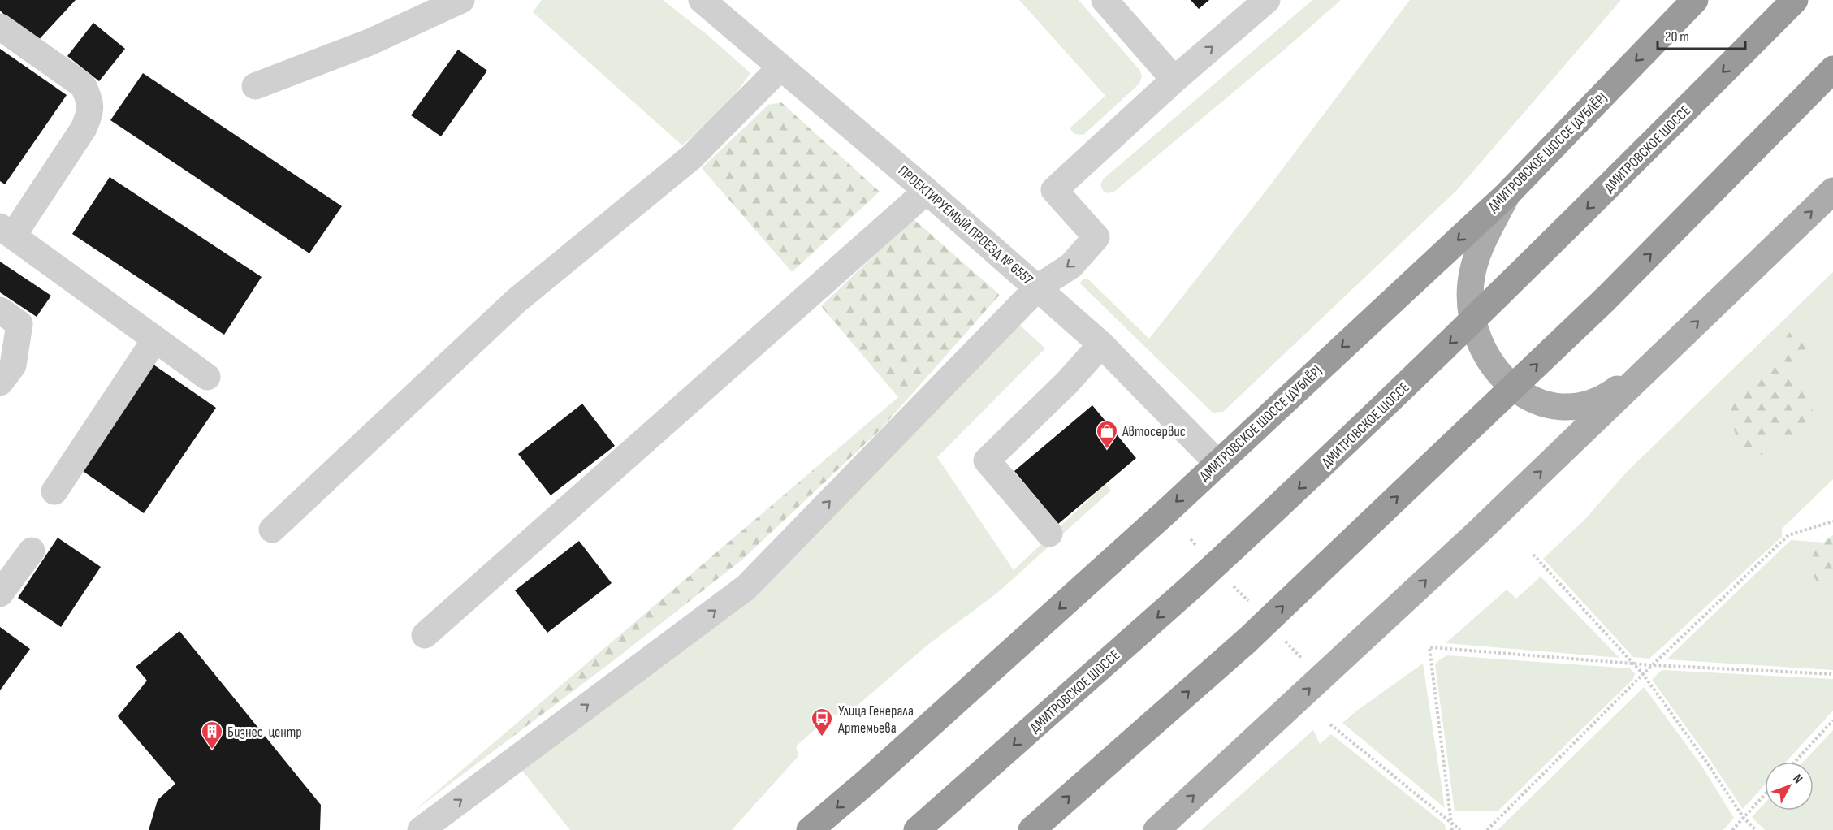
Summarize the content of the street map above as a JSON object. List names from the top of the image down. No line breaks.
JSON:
{"streets":{"highway":["ДМИТРОВСКОЕ ШОССЕ","ДМИТРОВСКОЕ ШОССЕ (ДУБЛЁР)"],"street":["ПРОЕКТИРУЕМЫЙ ПРОЕЗД № 6557"]},"crossings":[["ДМИТРОВСКОЕ ШОССЕ (ДУБЛЁР)","ПРОЕКТИРУЕМЫЙ ПРОЕЗД № 6557"]],"places":{"shop":["Автосервис"],"bus stop":["Улица Генерала Артемьева"],"building":["Бизнес-центр"]},"scale_bar":"20 m","north":"top right"}
